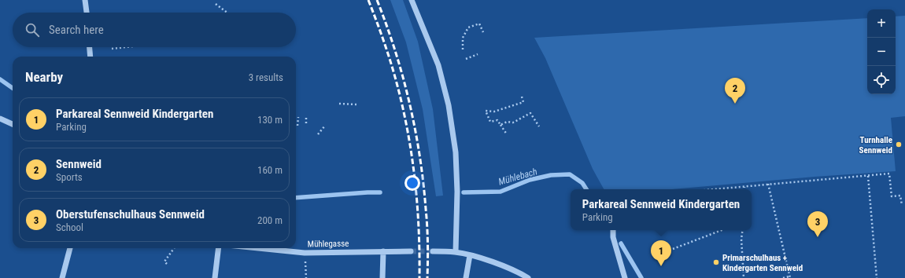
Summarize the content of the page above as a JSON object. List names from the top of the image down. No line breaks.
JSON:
{"streets":{"street":["Mühlegasse"]},"water":["Mühlebach"],"places":["Turnhalle Sennweid","Primarschulhaus + Kindergarten Sennweid"],"page":{"map_buttons":["+","−"],"search":"Search here","heading":["Nearby","3 results"],"pins":["2","3","1"],"list":[{"mark":"1","name":"Parkareal Sennweid Kindergarten","note":"Parking","value":"130 m"},{"mark":"2","name":"Sennweid","note":"Sports","value":"160 m"},{"mark":"3","name":"Oberstufenschulhaus Sennweid","note":"School","value":"200 m"}],"popup":["Parkareal Sennweid Kindergarten","Parking"]}}
